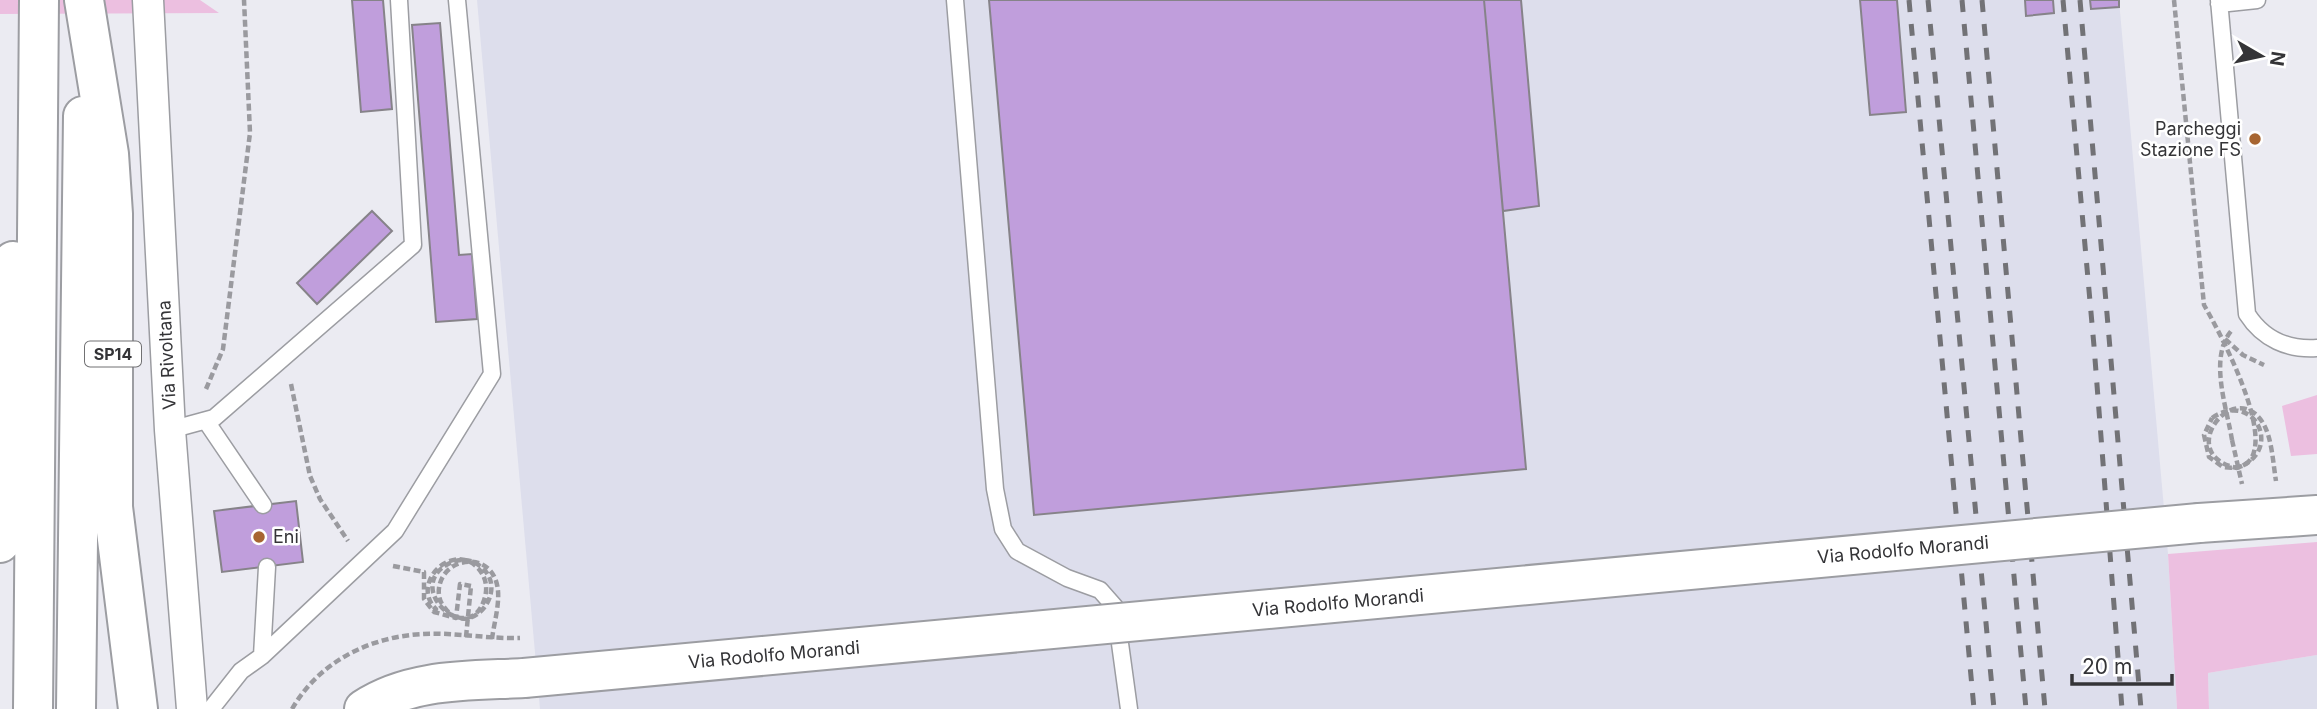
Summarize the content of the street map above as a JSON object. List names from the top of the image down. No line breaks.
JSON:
{"streets":{"main road":["SP14","Via Rodolfo Morandi"],"street":["Via Rivoltana"]},"places":["Parcheggi Stazione FS","Eni"],"scale_bar":"20 m","north":"right"}
